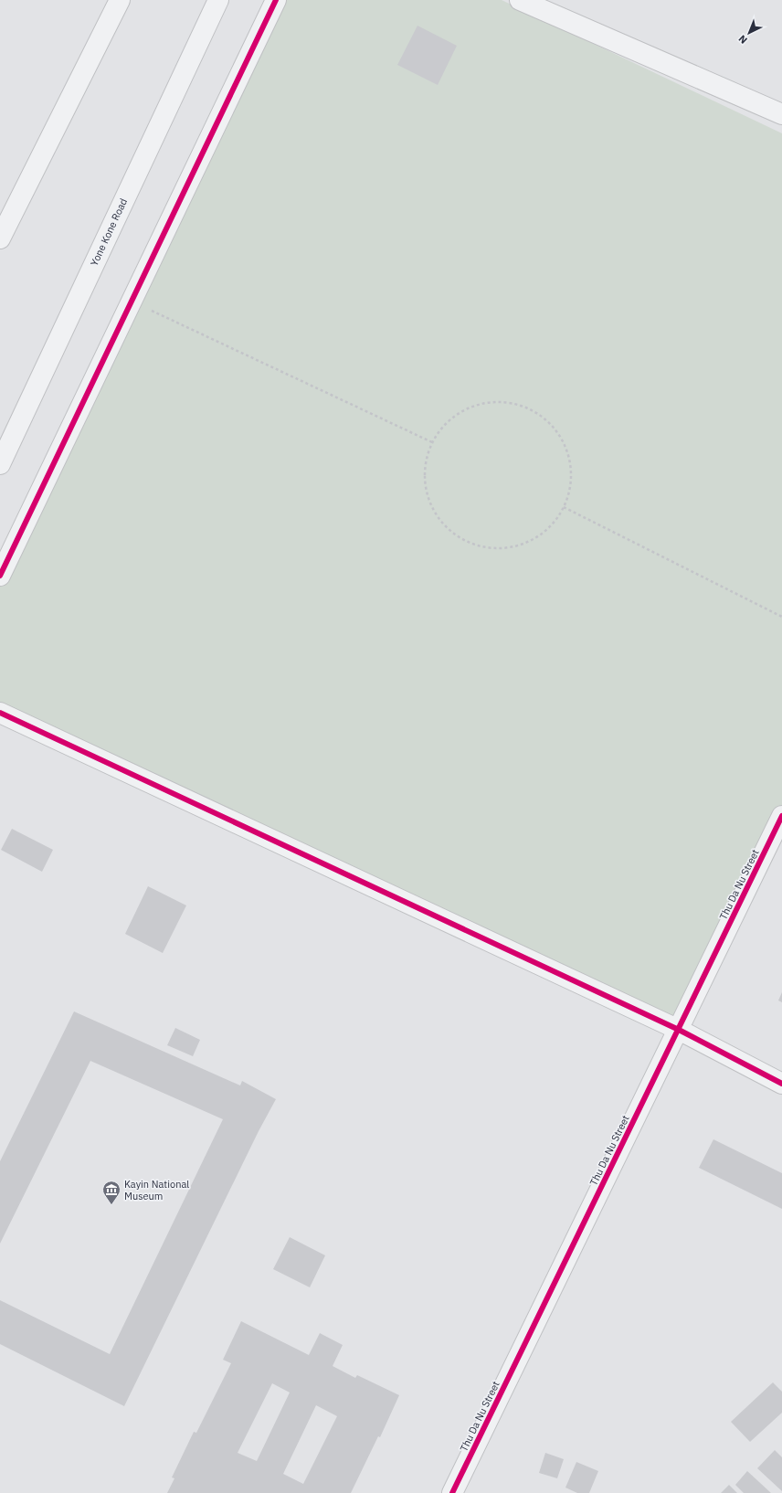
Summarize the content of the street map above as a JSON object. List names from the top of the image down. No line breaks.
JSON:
{"streets":{"street":["Yone Kone Road","Thu Da Nu Street"]},"places":{"museum":["Kayin National Museum"]},"north":"bottom left"}
